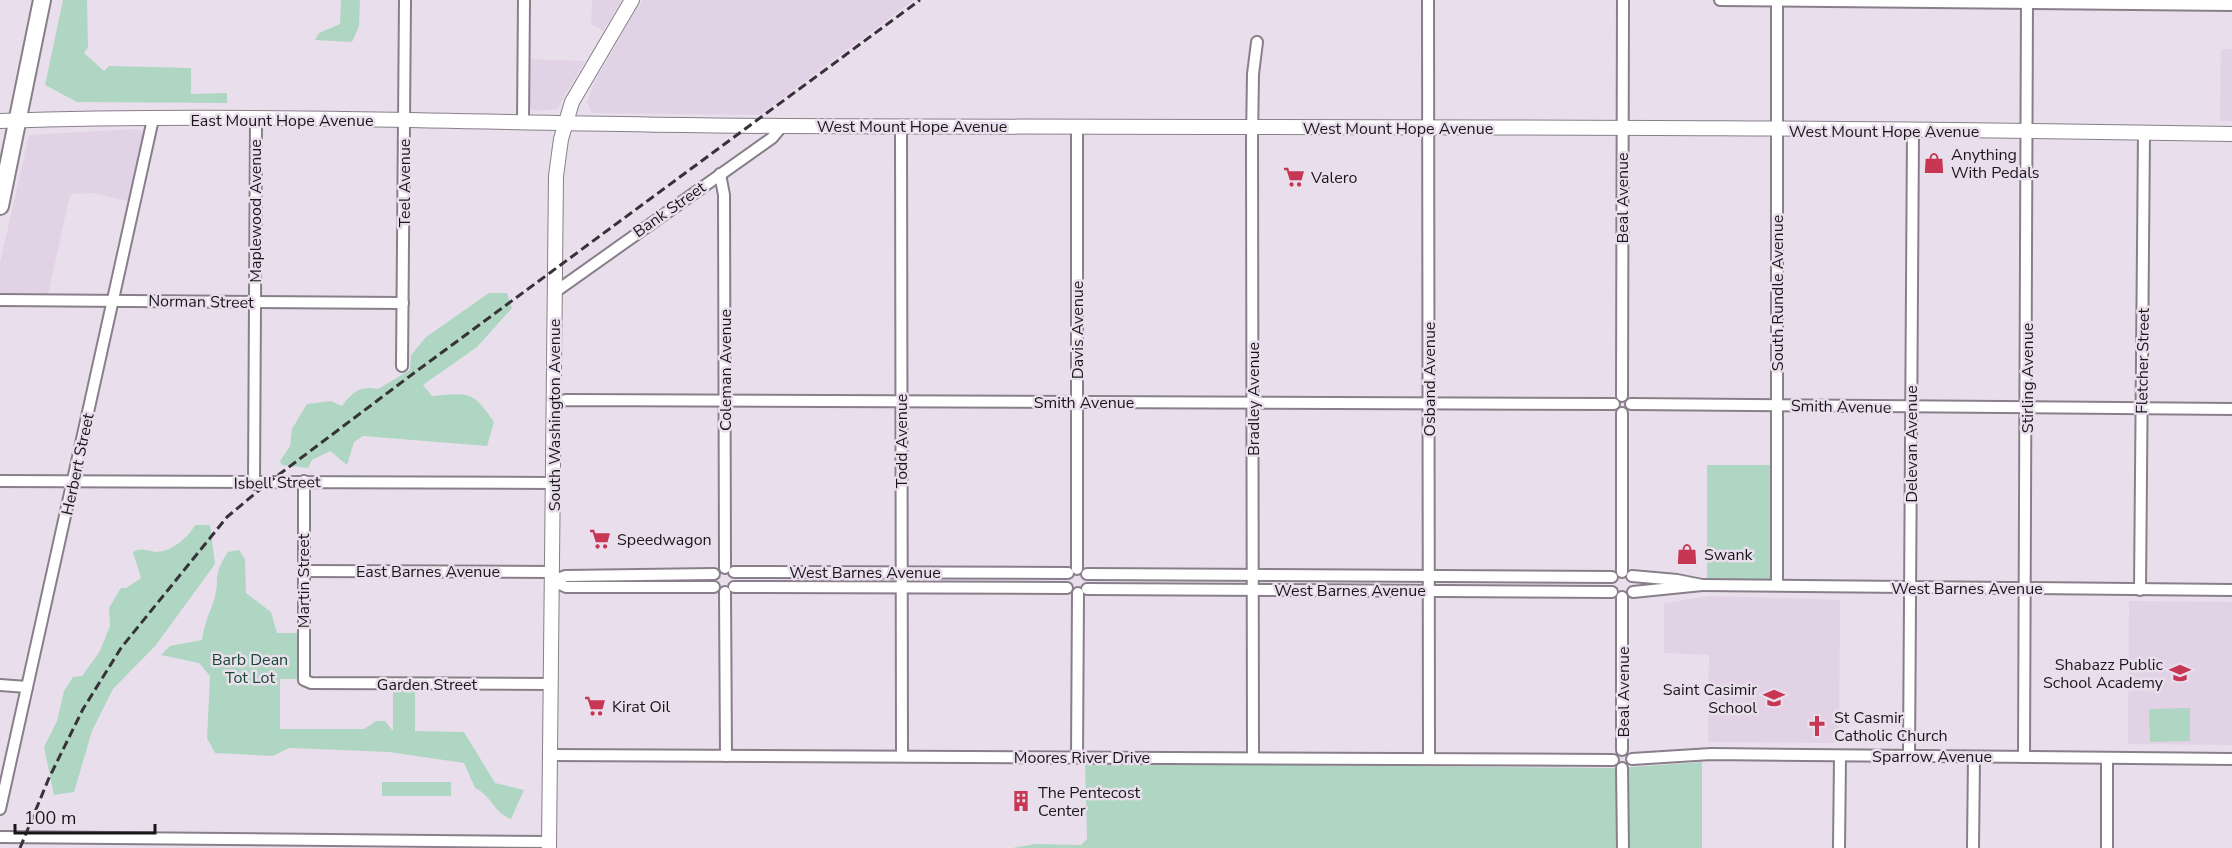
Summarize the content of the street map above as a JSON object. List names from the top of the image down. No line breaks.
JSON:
{"streets":{"street":["East Mount Hope Avenue","West Mount Hope Avenue","Teel Avenue","Beal Avenue","Bank Street","Maplewood Avenue","South Rundle Avenue","Norman Street","Davis Avenue","Fletcher Street","Coleman Avenue","Stirling Avenue","Osband Avenue","Bradley Avenue","Smith Avenue","South Washington Avenue","Todd Avenue","Delevan Avenue","Herbert Street","Isbell Street","East Barnes Avenue","West Barnes Avenue","Martin Street","Garden Street","Sparrow Avenue","Moores River Drive"]},"crossings":[["East Mount Hope Avenue","West Mount Hope Avenue"],["East Mount Hope Avenue","Teel Avenue"],["East Mount Hope Avenue","Maplewood Avenue"],["East Mount Hope Avenue","South Washington Avenue"],["East Mount Hope Avenue","Herbert Street"],["West Mount Hope Avenue","Beal Avenue"],["West Mount Hope Avenue","Bank Street"],["West Mount Hope Avenue","South Rundle Avenue"],["West Mount Hope Avenue","Davis Avenue"],["West Mount Hope Avenue","Fletcher Street"],["West Mount Hope Avenue","Stirling Avenue"],["West Mount Hope Avenue","Osband Avenue"],["West Mount Hope Avenue","Bradley Avenue"],["West Mount Hope Avenue","South Washington Avenue"],["West Mount Hope Avenue","Todd Avenue"],["West Mount Hope Avenue","Delevan Avenue"],["Teel Avenue","Norman Street"],["Beal Avenue","Smith Avenue"],["Beal Avenue","West Barnes Avenue"],["Beal Avenue","Sparrow Avenue"],["Beal Avenue","Moores River Drive"],["Bank Street","Coleman Avenue"],["Bank Street","South Washington Avenue"],["Maplewood Avenue","Norman Street"],["Maplewood Avenue","Isbell Street"],["South Rundle Avenue","Smith Avenue"],["South Rundle Avenue","West Barnes Avenue"],["Norman Street","Herbert Street"],["Davis Avenue","Smith Avenue"],["Davis Avenue","West Barnes Avenue"],["Fletcher Street","Smith Avenue"],["Fletcher Street","West Barnes Avenue"],["Coleman Avenue","Smith Avenue"],["Coleman Avenue","West Barnes Avenue"],["Stirling Avenue","Smith Avenue"],["Stirling Avenue","West Barnes Avenue"],["Stirling Avenue","Sparrow Avenue"],["Osband Avenue","Smith Avenue"],["Osband Avenue","West Barnes Avenue"],["Osband Avenue","Moores River Drive"],["Bradley Avenue","Smith Avenue"],["Bradley Avenue","West Barnes Avenue"],["Bradley Avenue","Moores River Drive"],["Smith Avenue","South Washington Avenue"],["Smith Avenue","Todd Avenue"],["Smith Avenue","Delevan Avenue"],["South Washington Avenue","Isbell Street"],["South Washington Avenue","East Barnes Avenue"],["South Washington Avenue","Garden Street"],["South Washington Avenue","Moores River Drive"],["Todd Avenue","West Barnes Avenue"],["Todd Avenue","Moores River Drive"],["Delevan Avenue","West Barnes Avenue"],["Delevan Avenue","Sparrow Avenue"],["Herbert Street","Isbell Street"],["Isbell Street","Martin Street"],["East Barnes Avenue","Martin Street"],["Martin Street","Garden Street"],["Sparrow Avenue","Moores River Drive"]],"parks":["Barb Dean Tot Lot"],"places":{"shop":["Anything With Pedals","Swank"],"supermarket":["Valero","Speedwagon","Kirat Oil"],"school or university":["Shabazz Public School Academy","Saint Casimir School"],"church":["St Casmir Catholic Church"],"building":["The Pentecost Center"]},"scale_bar":"100 m"}
